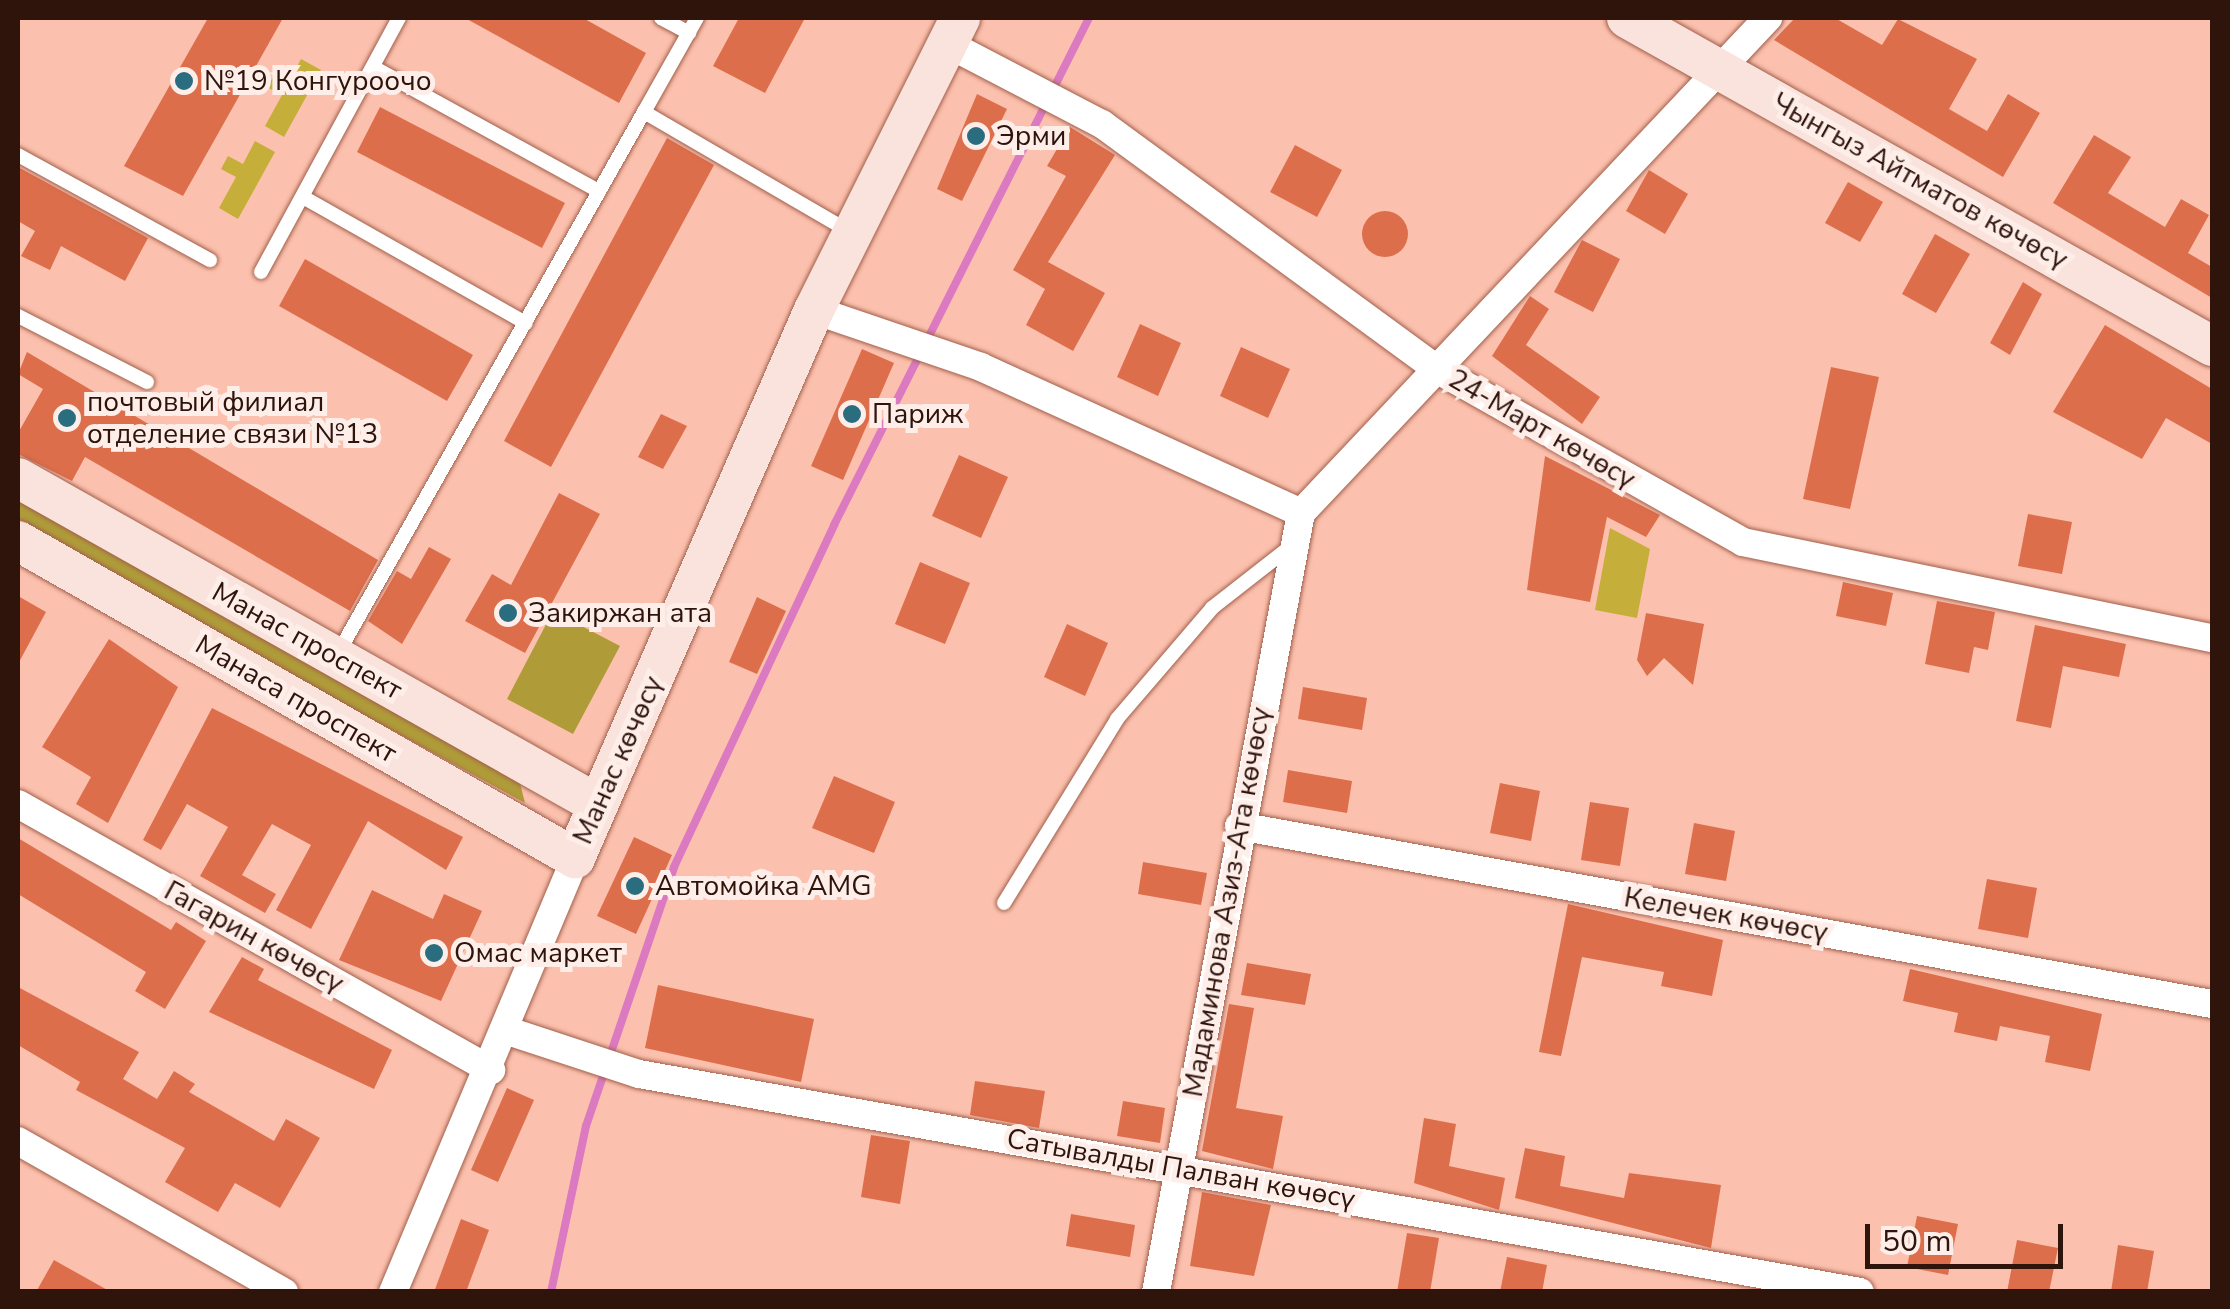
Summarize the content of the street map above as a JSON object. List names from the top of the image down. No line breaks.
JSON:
{"streets":{"main road":["Чынгыз Айтматов көчөсү","Манас проспект","Манаса проспект","Манас көчөсү"],"street":["24-Март көчөсү","Мадаминова Азиз-Ата көчөсү","Келечек көчөсү","Гагарин көчөсү","Сатывалды Палван көчөсү"]},"crossings":[["24-Март көчөсү","Манас көчөсү"],["Манас проспект","Манас көчөсү"],["Манаса проспект","Манас көчөсү"],["Манас көчөсү","Гагарин көчөсү"],["Манас көчөсү","Сатывалды Палван көчөсү"],["Мадаминова Азиз-Ата көчөсү","Келечек көчөсү"],["Мадаминова Азиз-Ата көчөсү","Сатывалды Палван көчөсү"]],"places":["№19 Конгуроочо","Эрми","Париж","почтовый филиал отделение связи №13","Закиржан ата","Автомойка AMG","Омас маркет"],"scale_bar":"50 m"}
